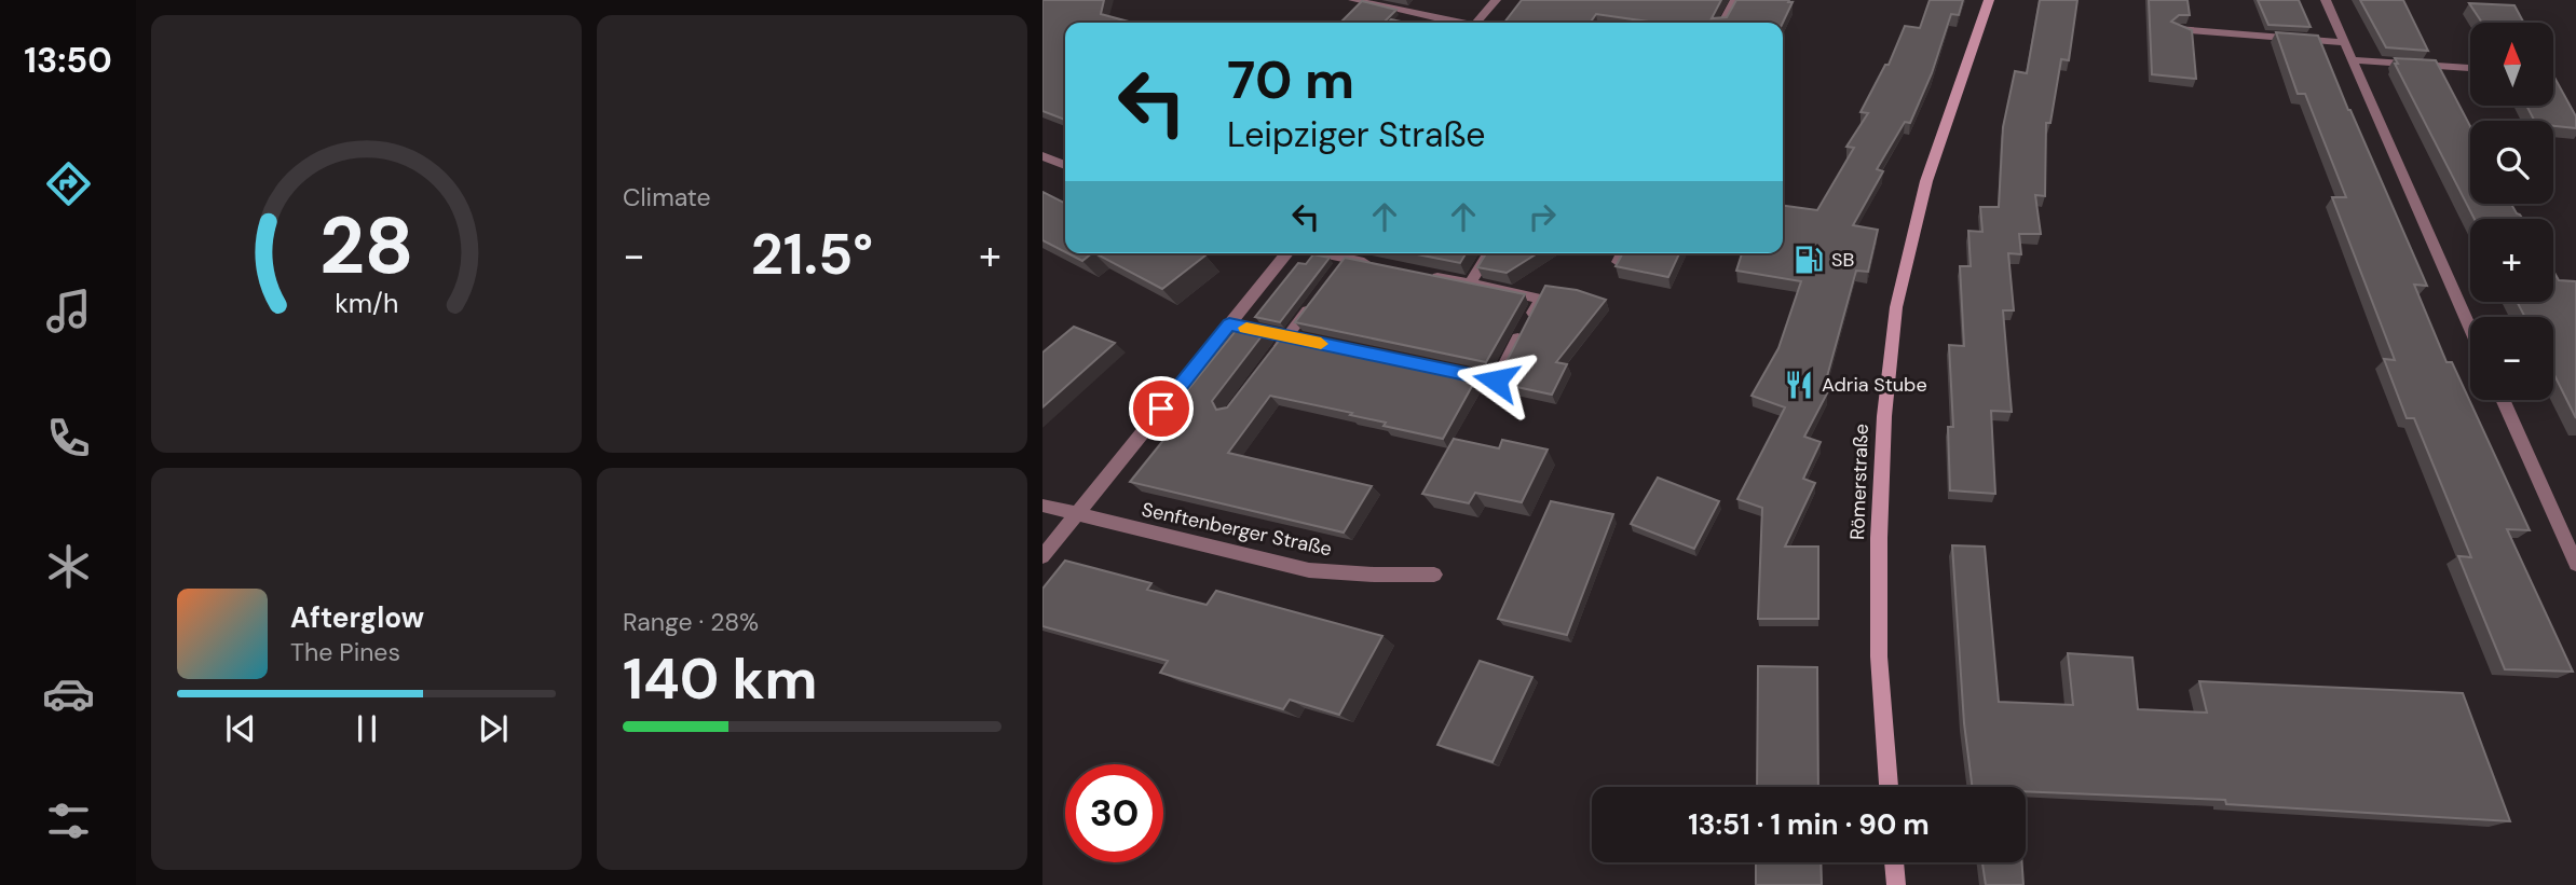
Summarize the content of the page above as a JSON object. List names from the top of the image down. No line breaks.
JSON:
{"streets":{"main road":["Römerstraße"],"street":["Senftenberger Straße"]},"places":{"fuel station":["SB"],"restaurant":["Adria Stube"]},"north":"top","page":{"tabs":"13:50","tile":["Climate",["Range · 28%","140 km"]],"map_buttons":["+","−"],"turn":["70 m","Leipziger Straße"],"heat":["−","21.5°","+"],"song":["Afterglow","The Pines"],"limit":"30","trip":"13:51 · 1 min · 90 m","gauge":["28","km/h"]}}
